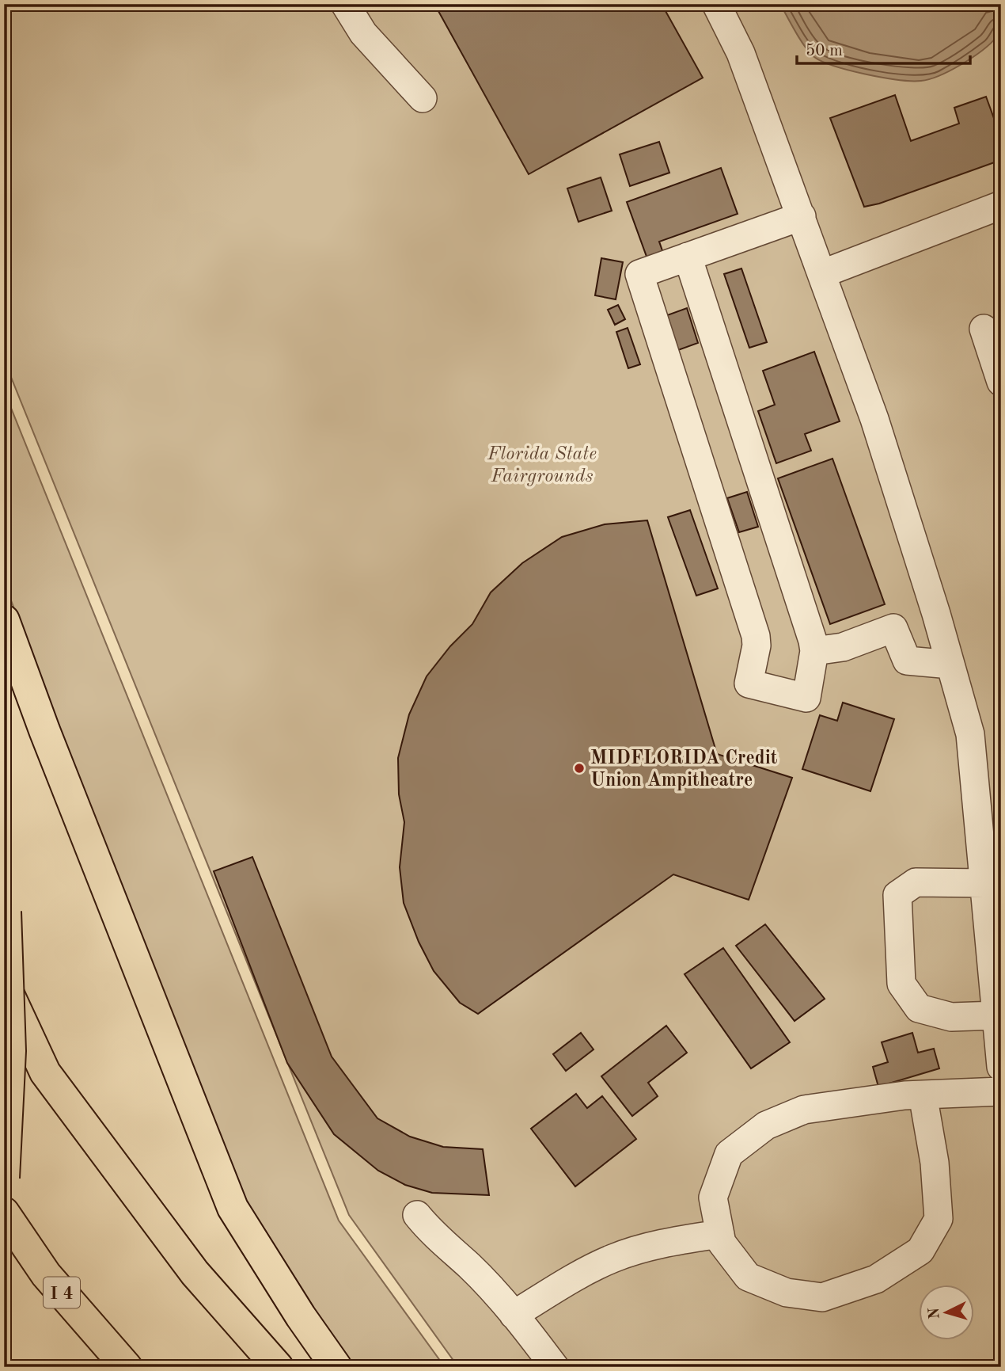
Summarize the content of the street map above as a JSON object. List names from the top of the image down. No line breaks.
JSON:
{"streets":{"main road":["I 4"]},"parks":["Florida State Fairgrounds"],"places":["MIDFLORIDA Credit Union Ampitheatre"],"scale_bar":"50 m","north":"left"}
